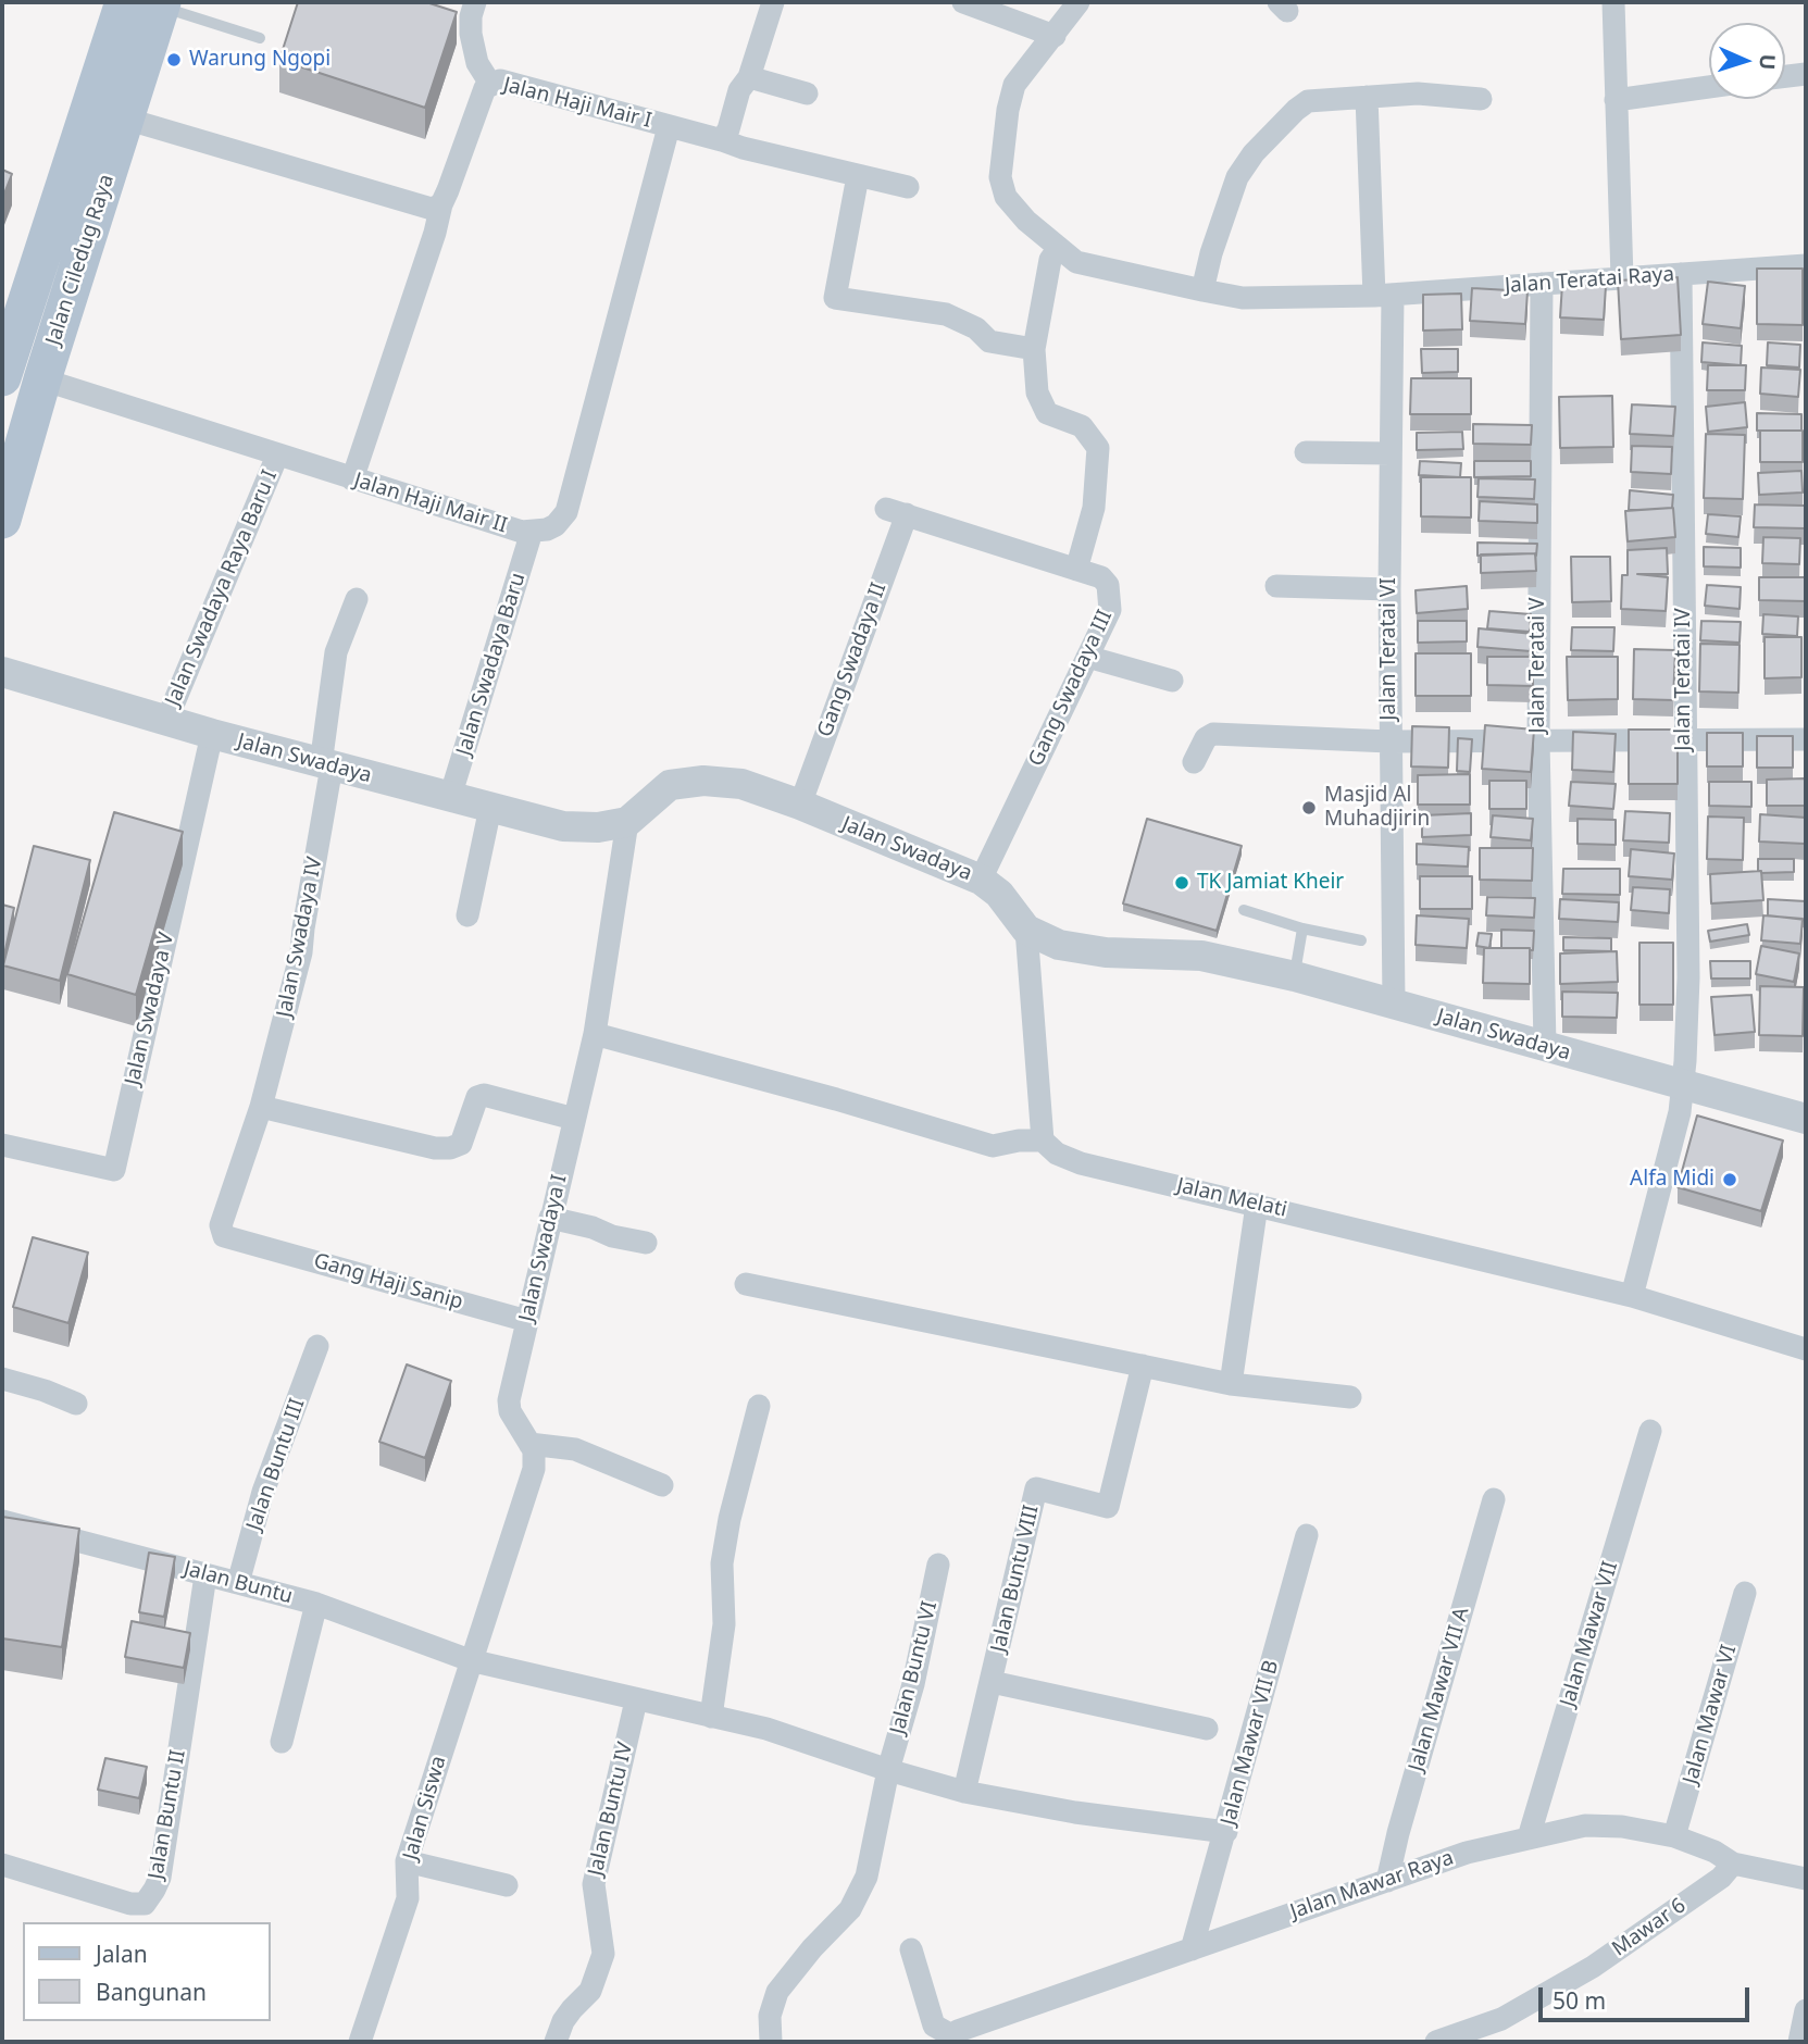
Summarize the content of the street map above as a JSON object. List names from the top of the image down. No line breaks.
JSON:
{"streets":{"main road":["Jalan Ciledug Raya"],"street":["Jalan Haji Mair I","Jalan Teratai Raya","Jalan Haji Mair II","Jalan Swadaya Raya Baru I","Jalan Teratai VI","Gang Swadaya II","Jalan Swadaya Baru","Jalan Teratai V","Jalan Teratai IV","Gang Swadaya III","Jalan Swadaya","Jalan Swadaya IV","Jalan Swadaya V","Jalan Melati","Jalan Swadaya I","Gang Haji Sanip","Jalan Buntu III","Jalan Buntu VIII","Jalan Buntu","Jalan Mawar VII","Jalan Buntu VI","Jalan Mawar VII A","Jalan Mawar VI","Jalan Mawar VII B","Jalan Siswa","Jalan Buntu IV","Jalan Buntu II","Jalan Mawar Raya","Mawar 6"]},"crossings":[["Jalan Haji Mair I","Jalan Haji Mair II"],["Jalan Ciledug Raya","Jalan Haji Mair II"],["Jalan Teratai Raya","Jalan Teratai VI"],["Jalan Teratai Raya","Jalan Teratai V"],["Jalan Teratai Raya","Jalan Teratai IV"],["Jalan Haji Mair II","Jalan Swadaya Raya Baru I"],["Jalan Haji Mair II","Jalan Swadaya Baru"],["Jalan Swadaya Raya Baru I","Jalan Swadaya"],["Jalan Teratai VI","Jalan Swadaya"],["Gang Swadaya II","Gang Swadaya III"],["Gang Swadaya II","Jalan Swadaya"],["Jalan Swadaya Baru","Jalan Swadaya"],["Jalan Teratai V","Jalan Swadaya"],["Jalan Teratai IV","Jalan Swadaya"],["Gang Swadaya III","Jalan Swadaya"],["Jalan Swadaya","Jalan Swadaya IV"],["Jalan Swadaya","Jalan Swadaya V"],["Jalan Swadaya","Jalan Swadaya I"],["Jalan Swadaya IV","Gang Haji Sanip"],["Jalan Swadaya I","Gang Haji Sanip"],["Jalan Swadaya I","Jalan Buntu"],["Jalan Swadaya I","Jalan Siswa"],["Jalan Buntu III","Jalan Buntu"],["Jalan Buntu VIII","Jalan Buntu"],["Jalan Buntu","Jalan Buntu VI"],["Jalan Buntu","Jalan Mawar VII B"],["Jalan Buntu","Jalan Siswa"],["Jalan Buntu","Jalan Buntu IV"],["Jalan Buntu","Jalan Buntu II"],["Jalan Mawar VII","Jalan Mawar Raya"],["Jalan Mawar VII A","Jalan Mawar Raya"],["Jalan Mawar VI","Jalan Mawar Raya"],["Jalan Mawar VII B","Jalan Mawar Raya"],["Jalan Mawar Raya","Mawar 6"]],"places":["Warung Ngopi","Masjid Al Muhadjirin","TK Jamiat Kheir","Alfa Midi"],"legend":["Jalan","Bangunan"],"scale_bar":"50 m","north":"right"}
